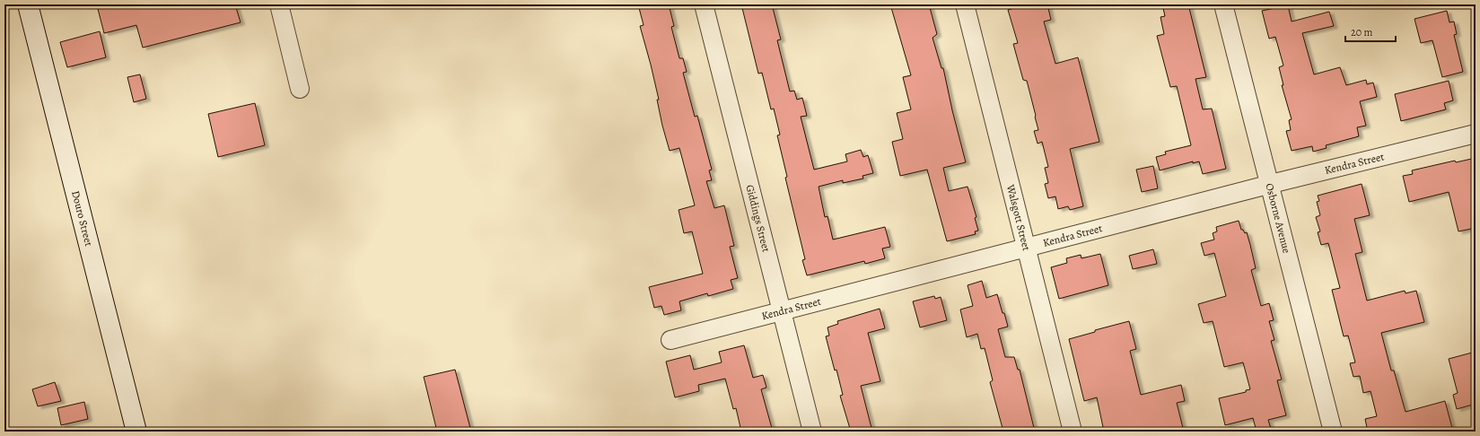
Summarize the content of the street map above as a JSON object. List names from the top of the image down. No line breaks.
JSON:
{"streets":{"street":["Kendra Street","Douro Street","Giddings Street","Walsgott Street","Osborne Avenue"]},"crossings":[["Kendra Street","Giddings Street"],["Kendra Street","Walsgott Street"],["Kendra Street","Osborne Avenue"]],"scale_bar":"20 m"}
